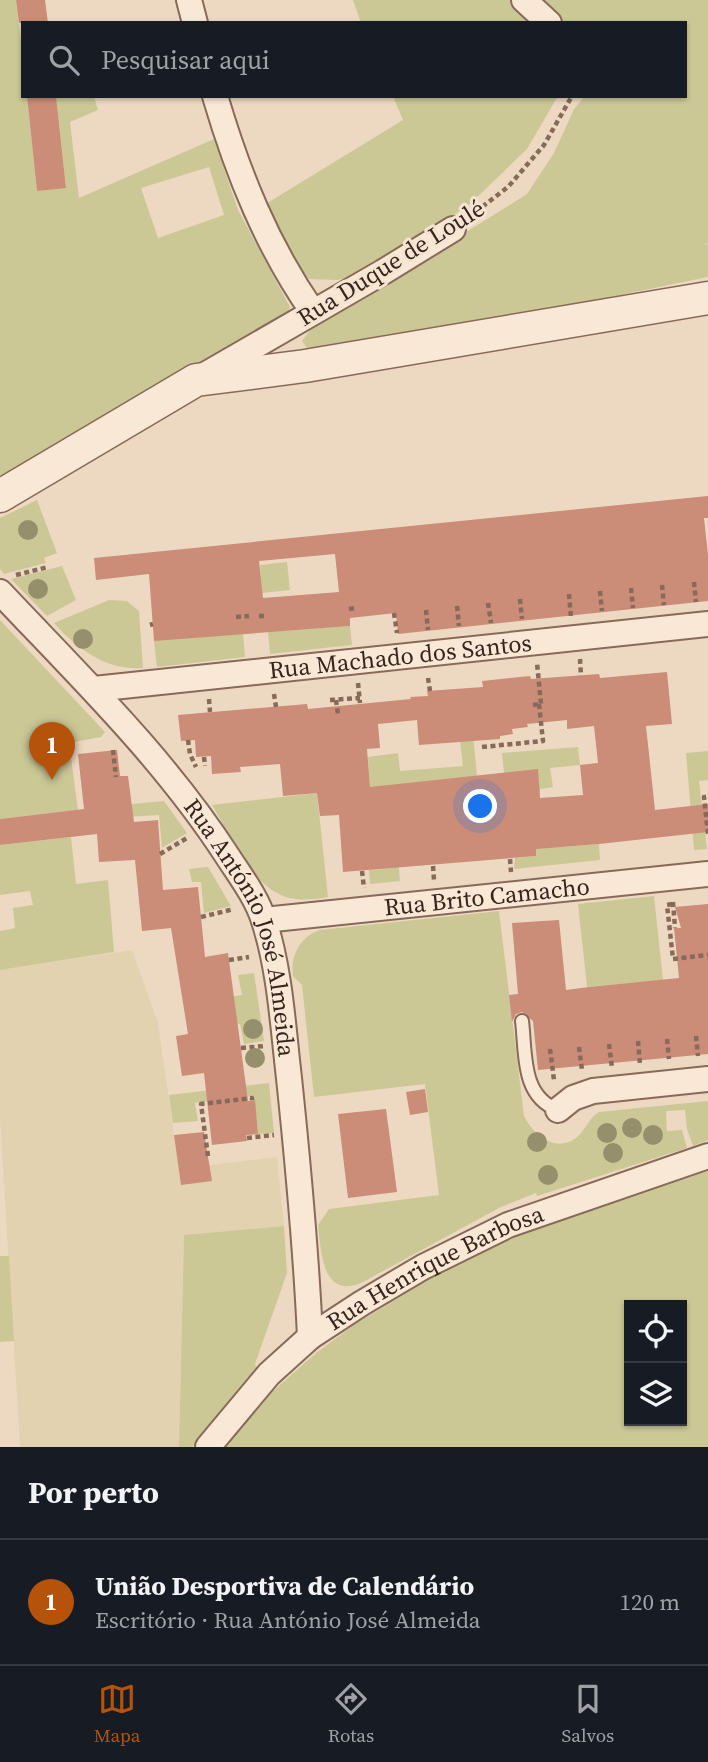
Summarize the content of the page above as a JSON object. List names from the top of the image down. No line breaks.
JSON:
{"streets":{"street":["Rua Duque de Loulé","Rua Machado dos Santos","Rua Brito Camacho","Rua António José Almeida","Rua Henrique Barbosa"]},"crossings":[["Rua Machado dos Santos","Rua António José Almeida"],["Rua Brito Camacho","Rua António José Almeida"],["Rua António José Almeida","Rua Henrique Barbosa"]],"page":{"search":"Pesquisar aqui","pins":"1","heading":"Por perto","list":[{"mark":"1","name":"União Desportiva de Calendário","note":"Escritório · Rua António José Almeida","value":"120 m"}],"nav":["Mapa","Rotas","Salvos"]}}
